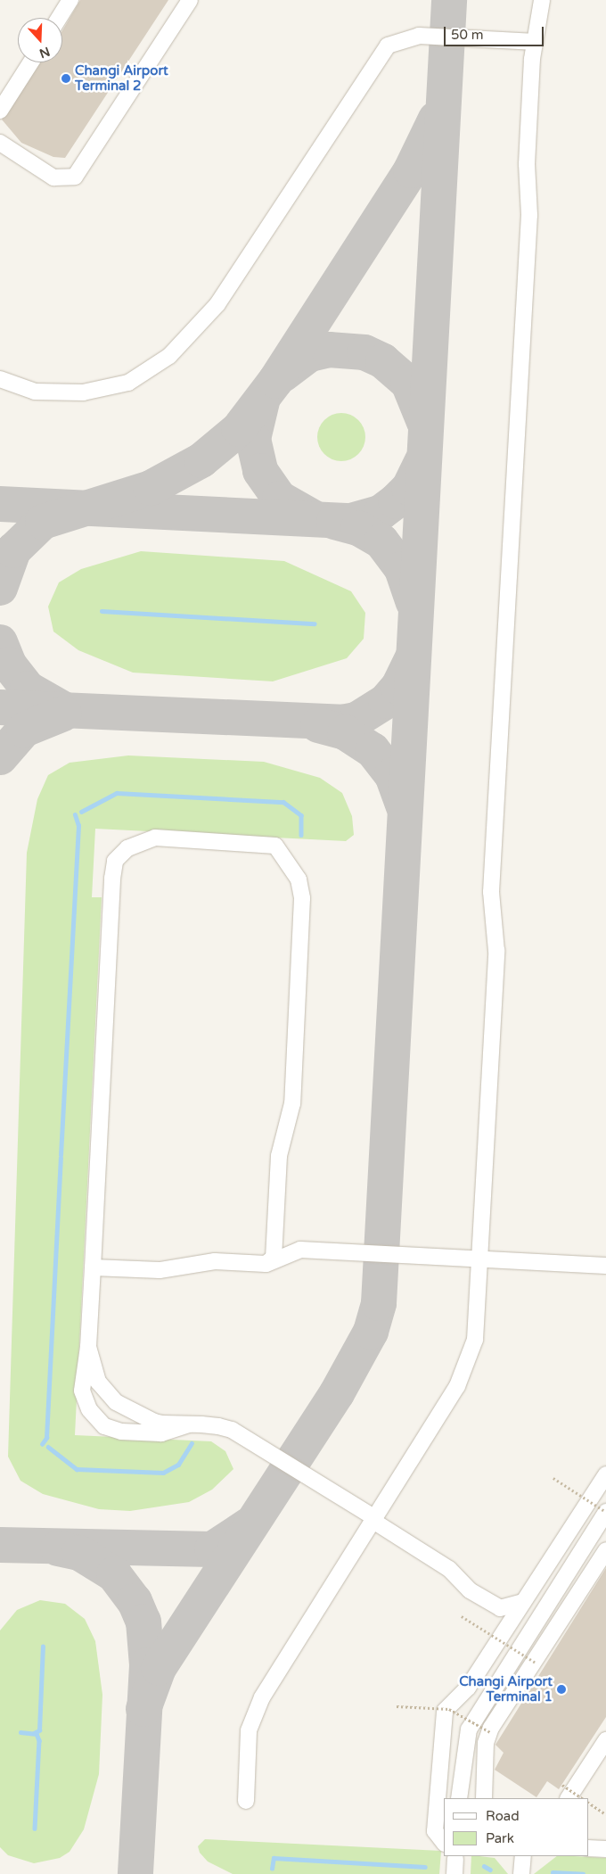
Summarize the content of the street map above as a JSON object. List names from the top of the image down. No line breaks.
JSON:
{"places":["Changi Airport Terminal 2","Changi Airport Terminal 1"],"legend":["Road","Park"],"scale_bar":"50 m","north":"bottom"}
